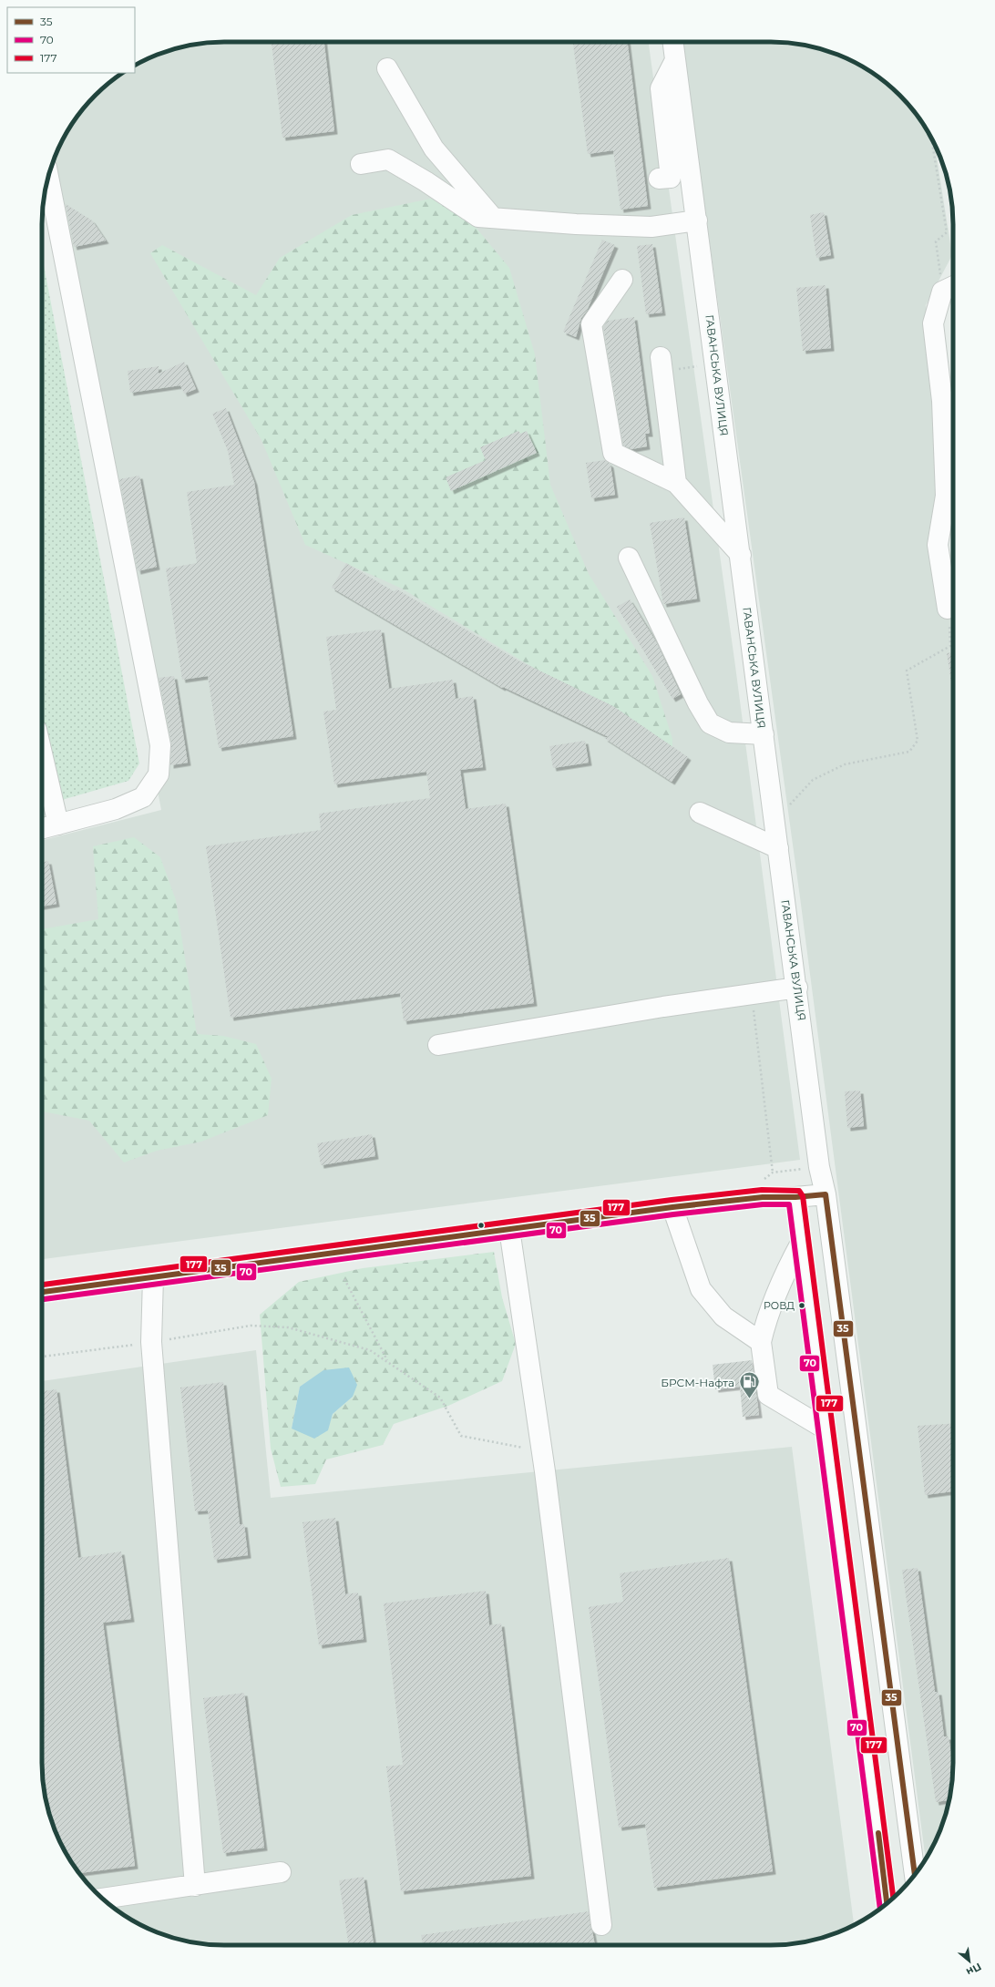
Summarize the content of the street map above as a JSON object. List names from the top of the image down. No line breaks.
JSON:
{"streets":{"street":["ГАВАНСЬКА ВУЛИЦЯ"]},"places":{"other":["РОВД"],"fuel station":["БРСМ-Нафта"]},"lines":["transit line 177","transit line 35","transit line 70"],"legend":["35","70","177"],"north":"bottom right"}
